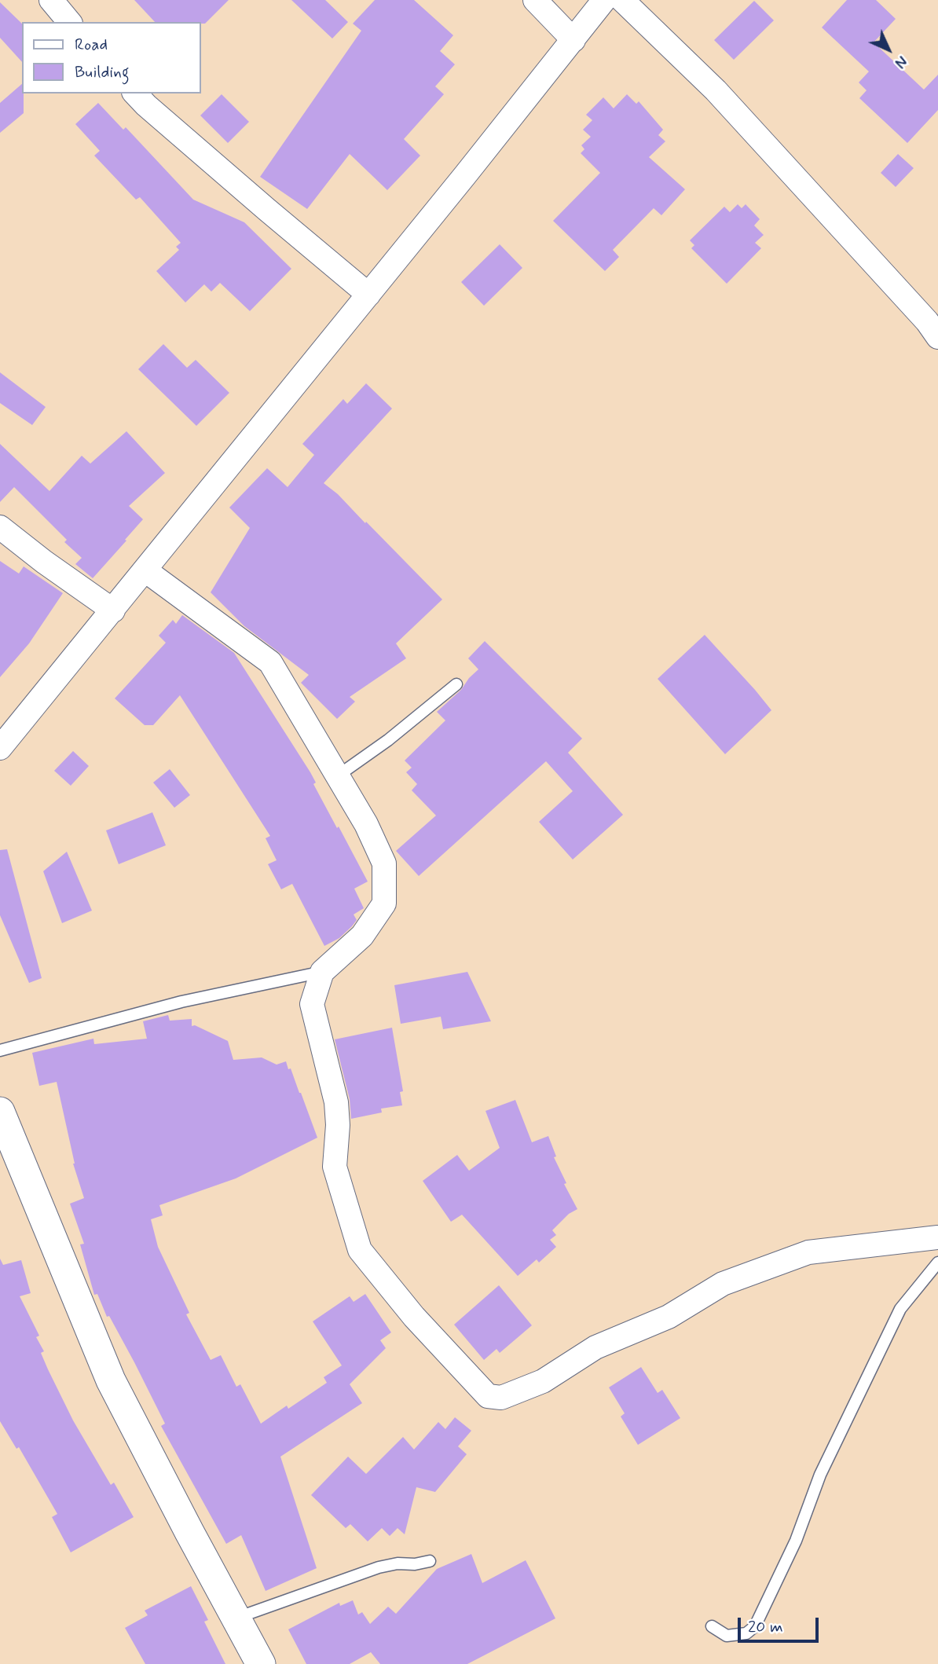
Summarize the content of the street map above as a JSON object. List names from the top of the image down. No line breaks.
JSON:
{"legend":["Road","Building"],"scale_bar":"20 m","north":"bottom right"}
